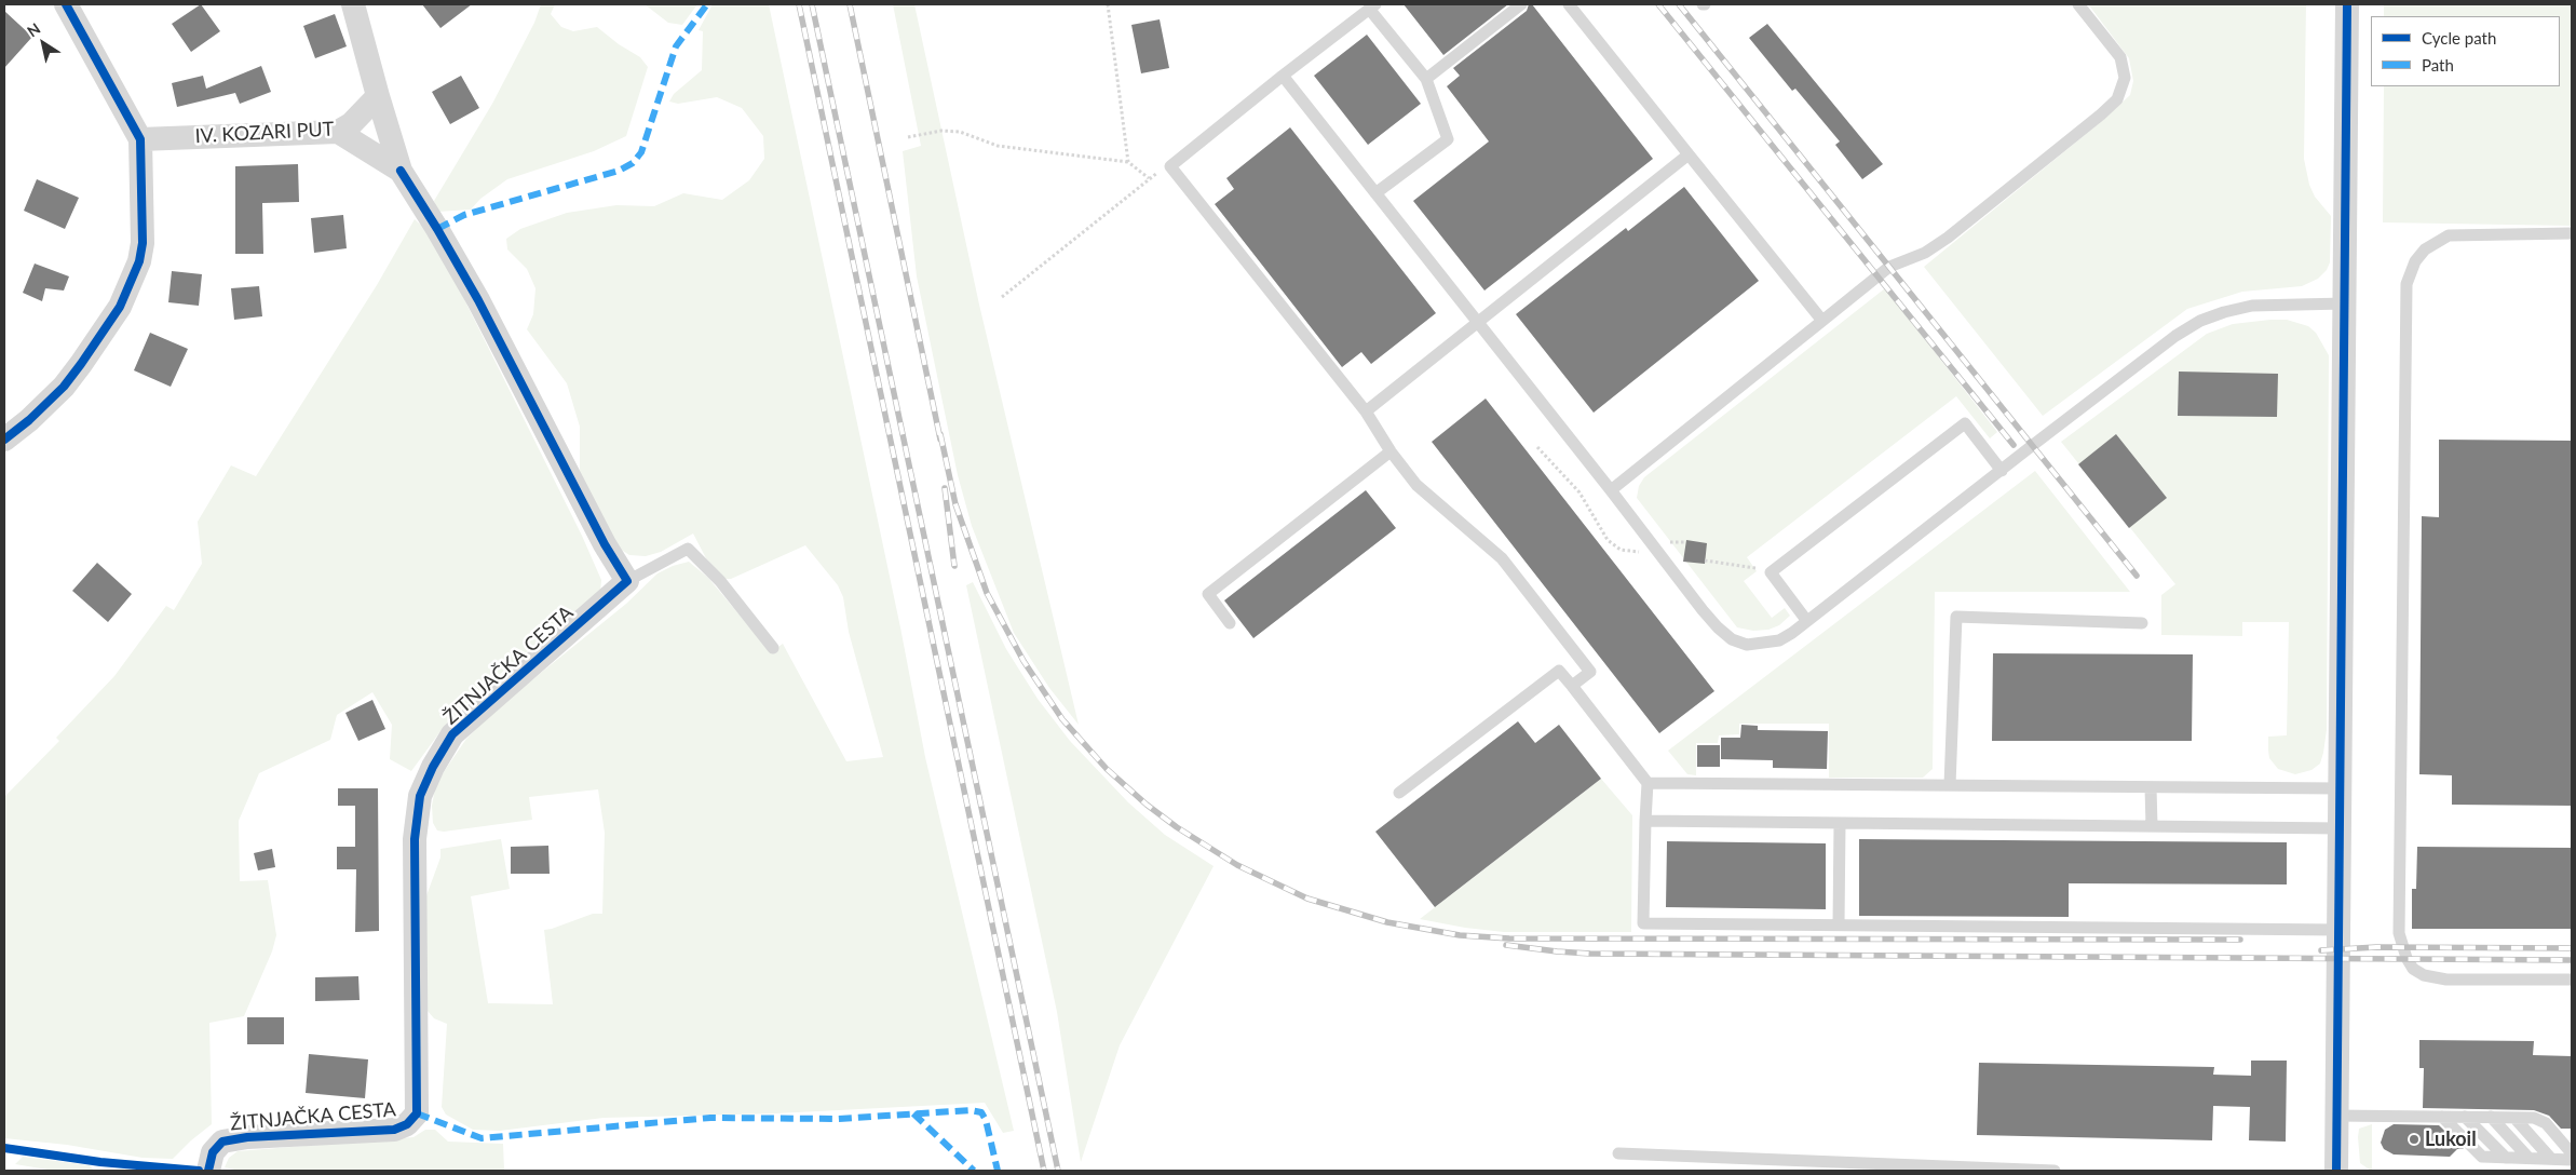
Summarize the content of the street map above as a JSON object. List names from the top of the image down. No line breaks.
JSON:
{"streets":{"street":["IV. KOZARI PUT","ŽITNJAČKA CESTA"]},"places":["Lukoil"],"legend":["Cycle path","Path"],"north":"top left"}
